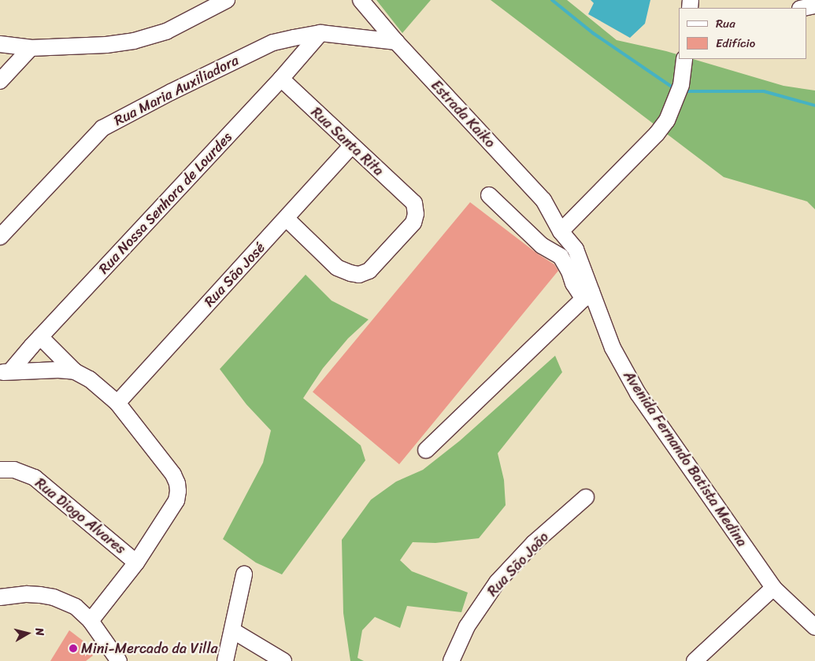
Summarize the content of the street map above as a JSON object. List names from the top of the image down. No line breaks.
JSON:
{"streets":{"street":["Rua Maria Auxiliadora","Estrada Kaiko","Rua Santa Rita","Rua Nossa Senhora de Lourdes","Rua São José","Avenida Fernando Batista Medina","Rua Diogo Alvares","Rua São João"]},"crossings":[["Rua Maria Auxiliadora","Estrada Kaiko"],["Rua Maria Auxiliadora","Rua Nossa Senhora de Lourdes"],["Estrada Kaiko","Avenida Fernando Batista Medina"],["Rua Santa Rita","Rua Nossa Senhora de Lourdes"],["Rua Santa Rita","Rua São José"]],"places":["Mini-Mercado da Villa"],"legend":["Rua","Edifício"],"north":"right"}
